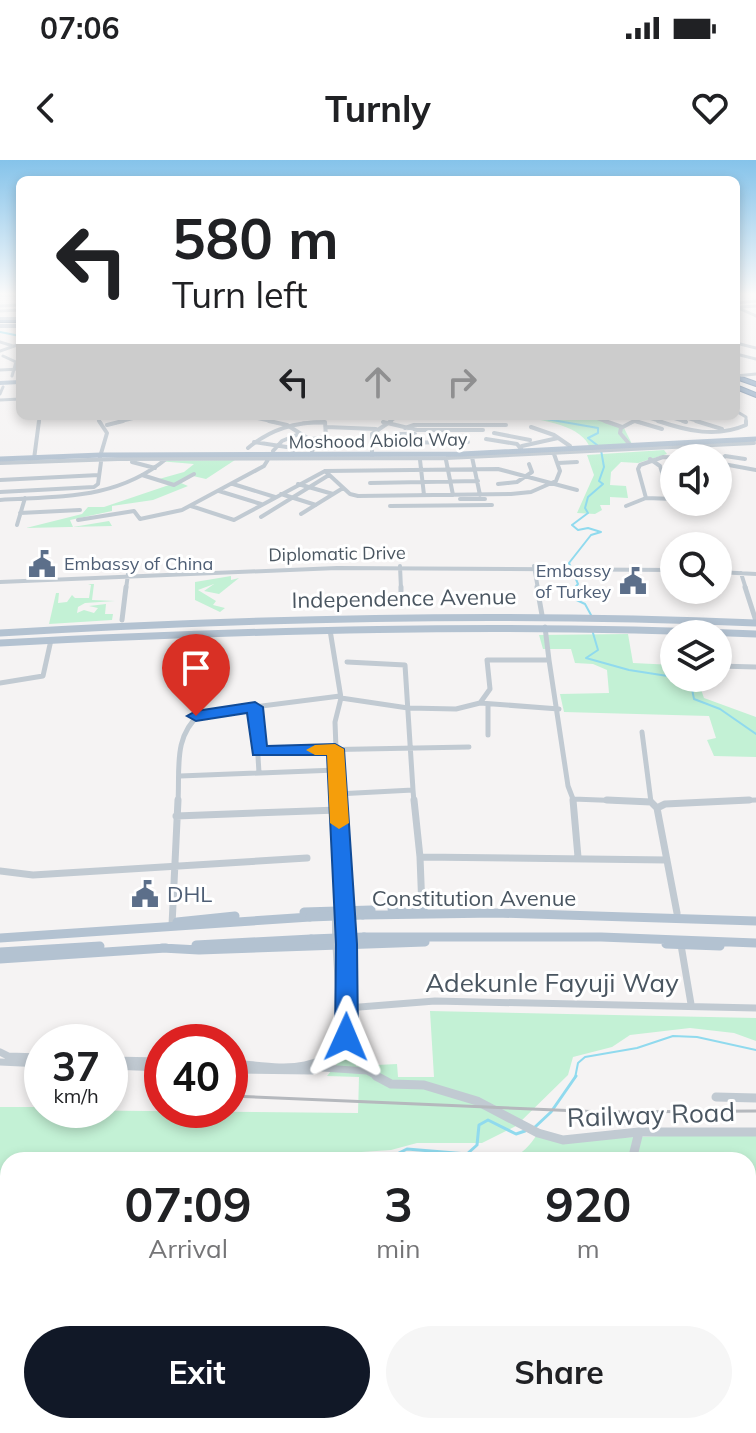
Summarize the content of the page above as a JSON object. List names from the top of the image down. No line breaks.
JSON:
{"streets":{"main road":["Moshood Abiola Way","Independence Avenue","Constitution Avenue"],"street":["Diplomatic Drive","Adekunle Fayuji Way","Railway Road"]},"places":{"public building":["Embassy of China","Embassy of Turkey","DHL"]},"page":{"status":"07:06","header":"Turnly","turn":["580 m","Turn left"],"speed":"37 km/h","limit":"40","eta":["07:09","Arrival","3","min","920","m"],"buttons":["Exit","Share"]}}
